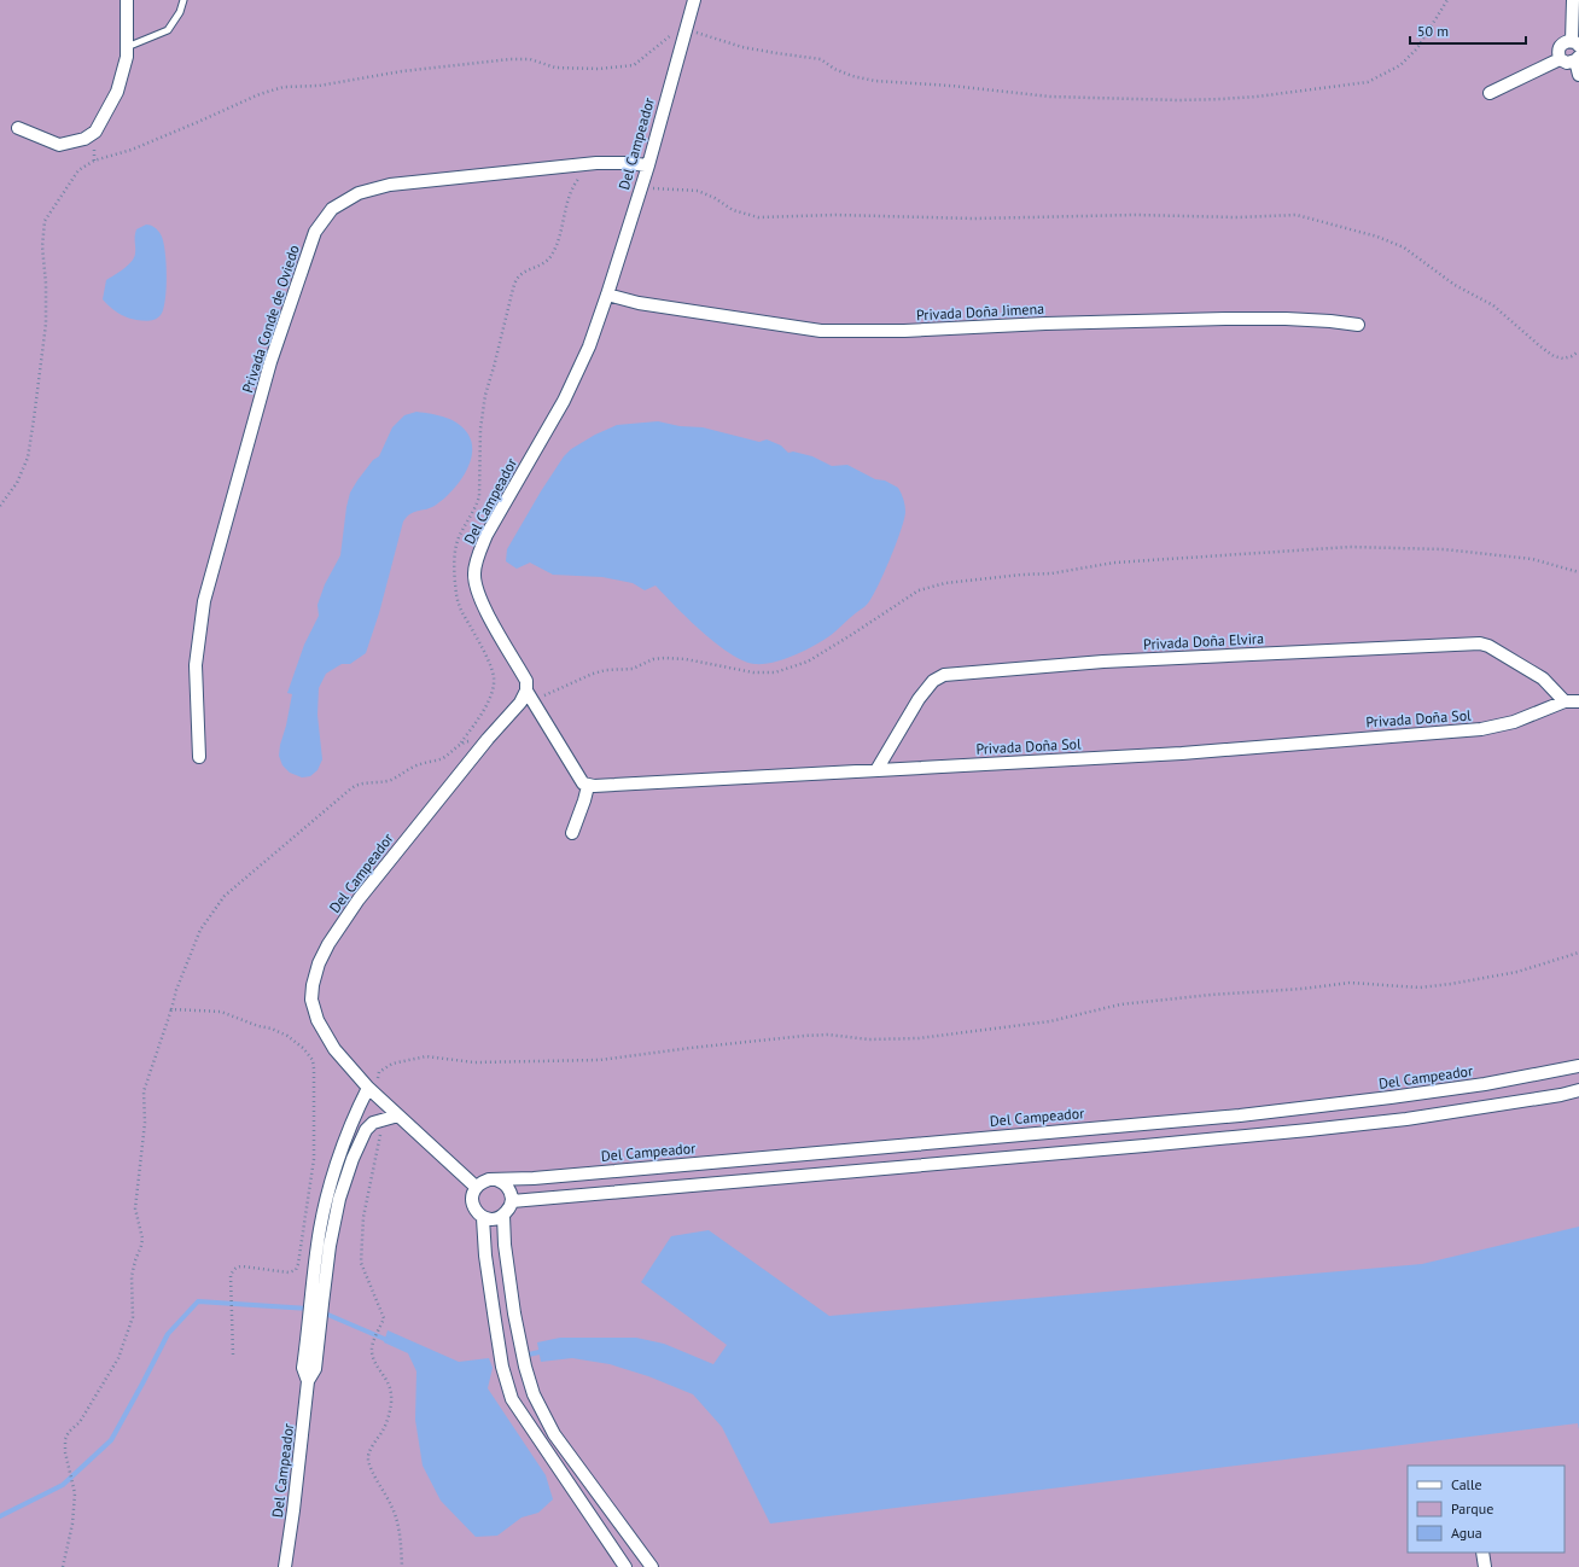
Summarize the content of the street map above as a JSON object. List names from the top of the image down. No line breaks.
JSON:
{"streets":{"street":["Del Campeador","Privada Doña Jimena","Privada Conde de Oviedo","Privada Doña Elvira","Privada Doña Sol"]},"crossings":[["Del Campeador","Privada Doña Jimena"],["Del Campeador","Privada Conde de Oviedo"],["Privada Doña Elvira","Privada Doña Sol"]],"legend":["Calle","Parque","Agua"],"scale_bar":"50 m"}
